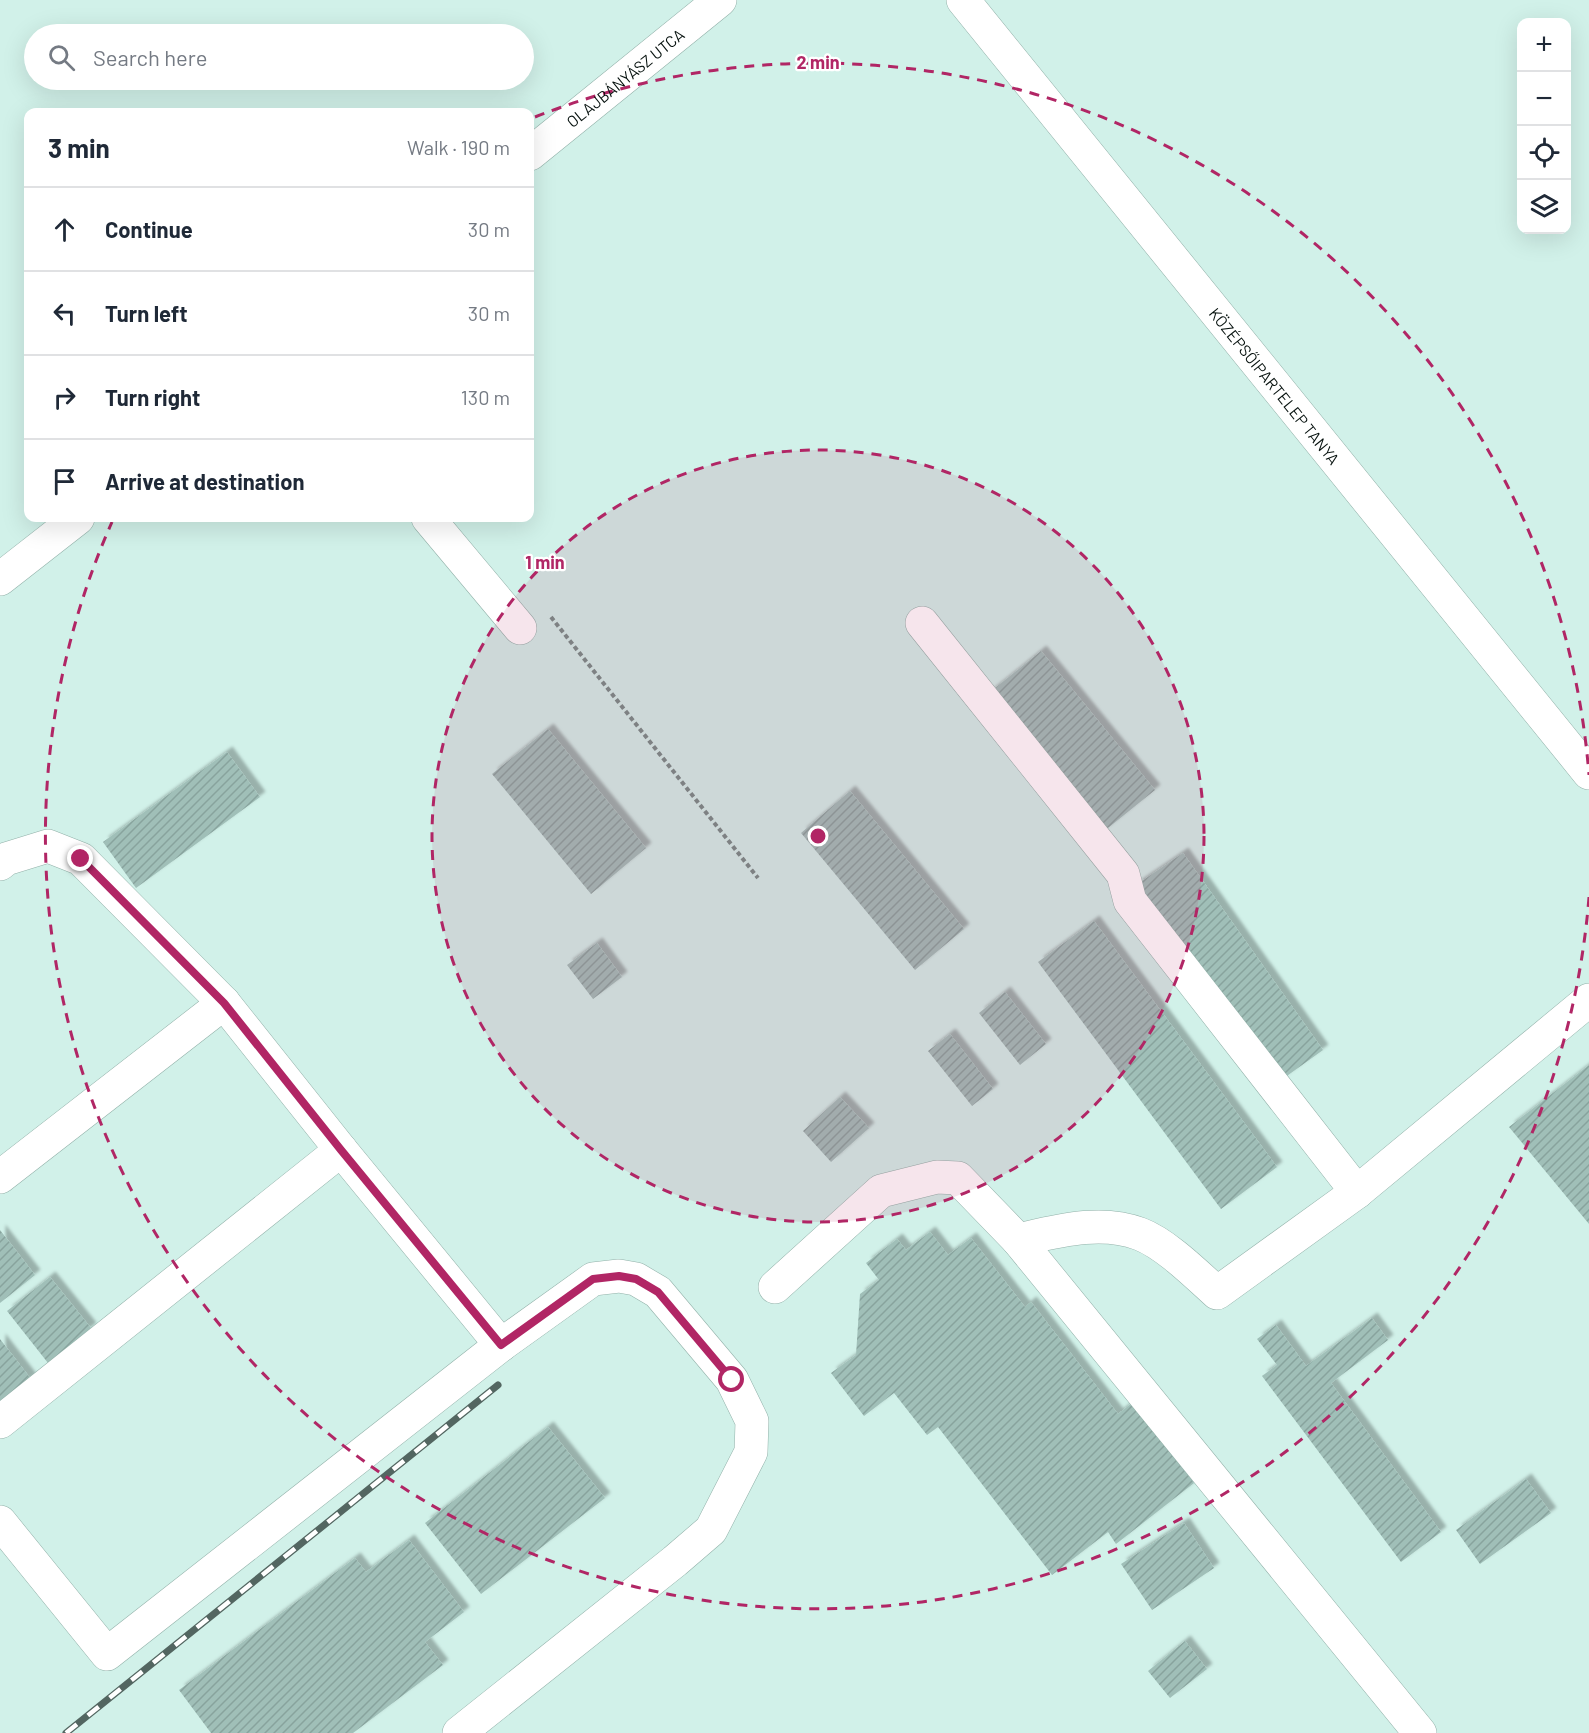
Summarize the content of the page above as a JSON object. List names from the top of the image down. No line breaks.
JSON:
{"streets":{"street":["OLAJBÁNYÁSZ UTCA","KÖZÉPSŐIPARTELEP TANYA"]},"page":{"map_buttons":["+","−"],"search":"Search here","heading":["3 min","Walk · 190 m"],"list":[["Continue","30 m"],["Turn left","30 m"],["Turn right","130 m"],"Arrive at destination"]},"rings":["2 min","1 min"]}
